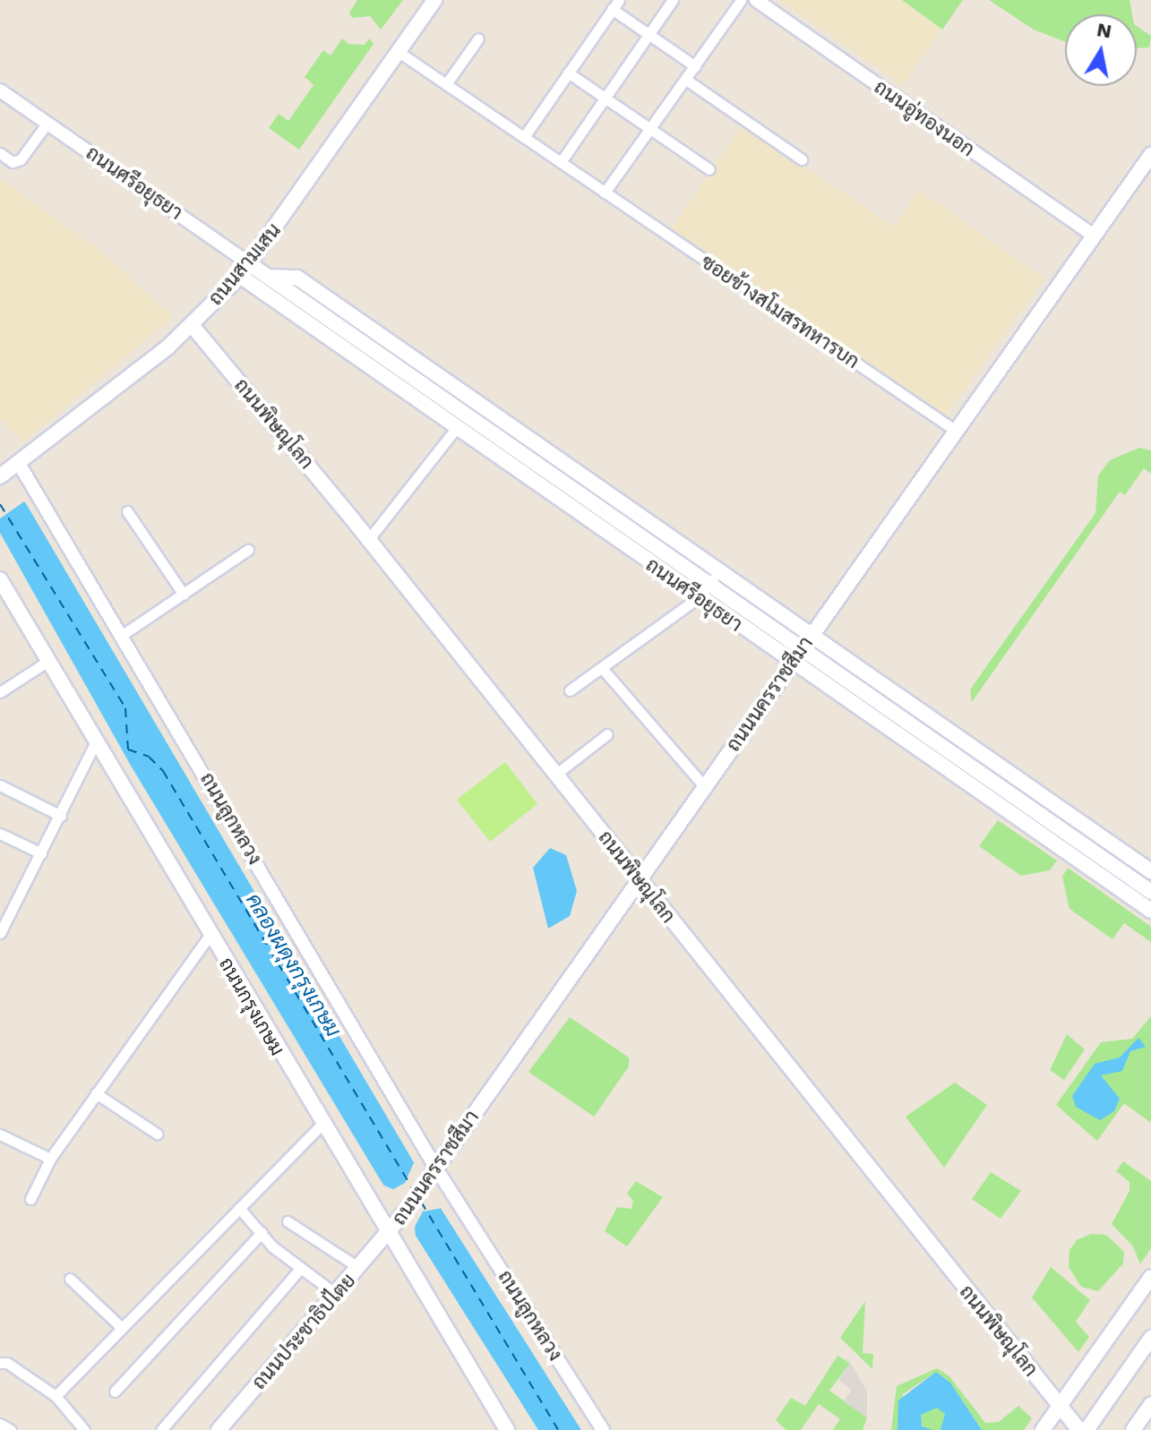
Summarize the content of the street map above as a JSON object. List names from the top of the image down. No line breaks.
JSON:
{"streets":{"main road":["ถนนศรีอยุธยา","ถนนสามเสน","ถนนพิษณุโลก","ถนนนครราชสีมา","ถนนกรุงเกษม","ถนนประชาธิปไตย"],"street":["ถนนอู่ทองนอก","ซอยข้างสโมสรทหารบก","ถนนลูกหลวง"]},"crossings":[["ถนนอู่ทองนอก","ถนนนครราชสีมา"],["ถนนศรีอยุธยา","ถนนสามเสน"],["ถนนศรีอยุธยา","ถนนนครราชสีมา"],["ถนนสามเสน","ซอยข้างสโมสรทหารบก"],["ถนนสามเสน","ถนนพิษณุโลก"],["ถนนสามเสน","ถนนลูกหลวง"],["ซอยข้างสโมสรทหารบก","ถนนนครราชสีมา"],["ถนนพิษณุโลก","ถนนนครราชสีมา"],["ถนนนครราชสีมา","ถนนลูกหลวง"],["ถนนนครราชสีมา","ถนนกรุงเกษม"],["ถนนนครราชสีมา","ถนนประชาธิปไตย"],["ถนนกรุงเกษม","ถนนประชาธิปไตย"]],"water":["คลองผดุงกรุงเกษม"],"north":"top"}
